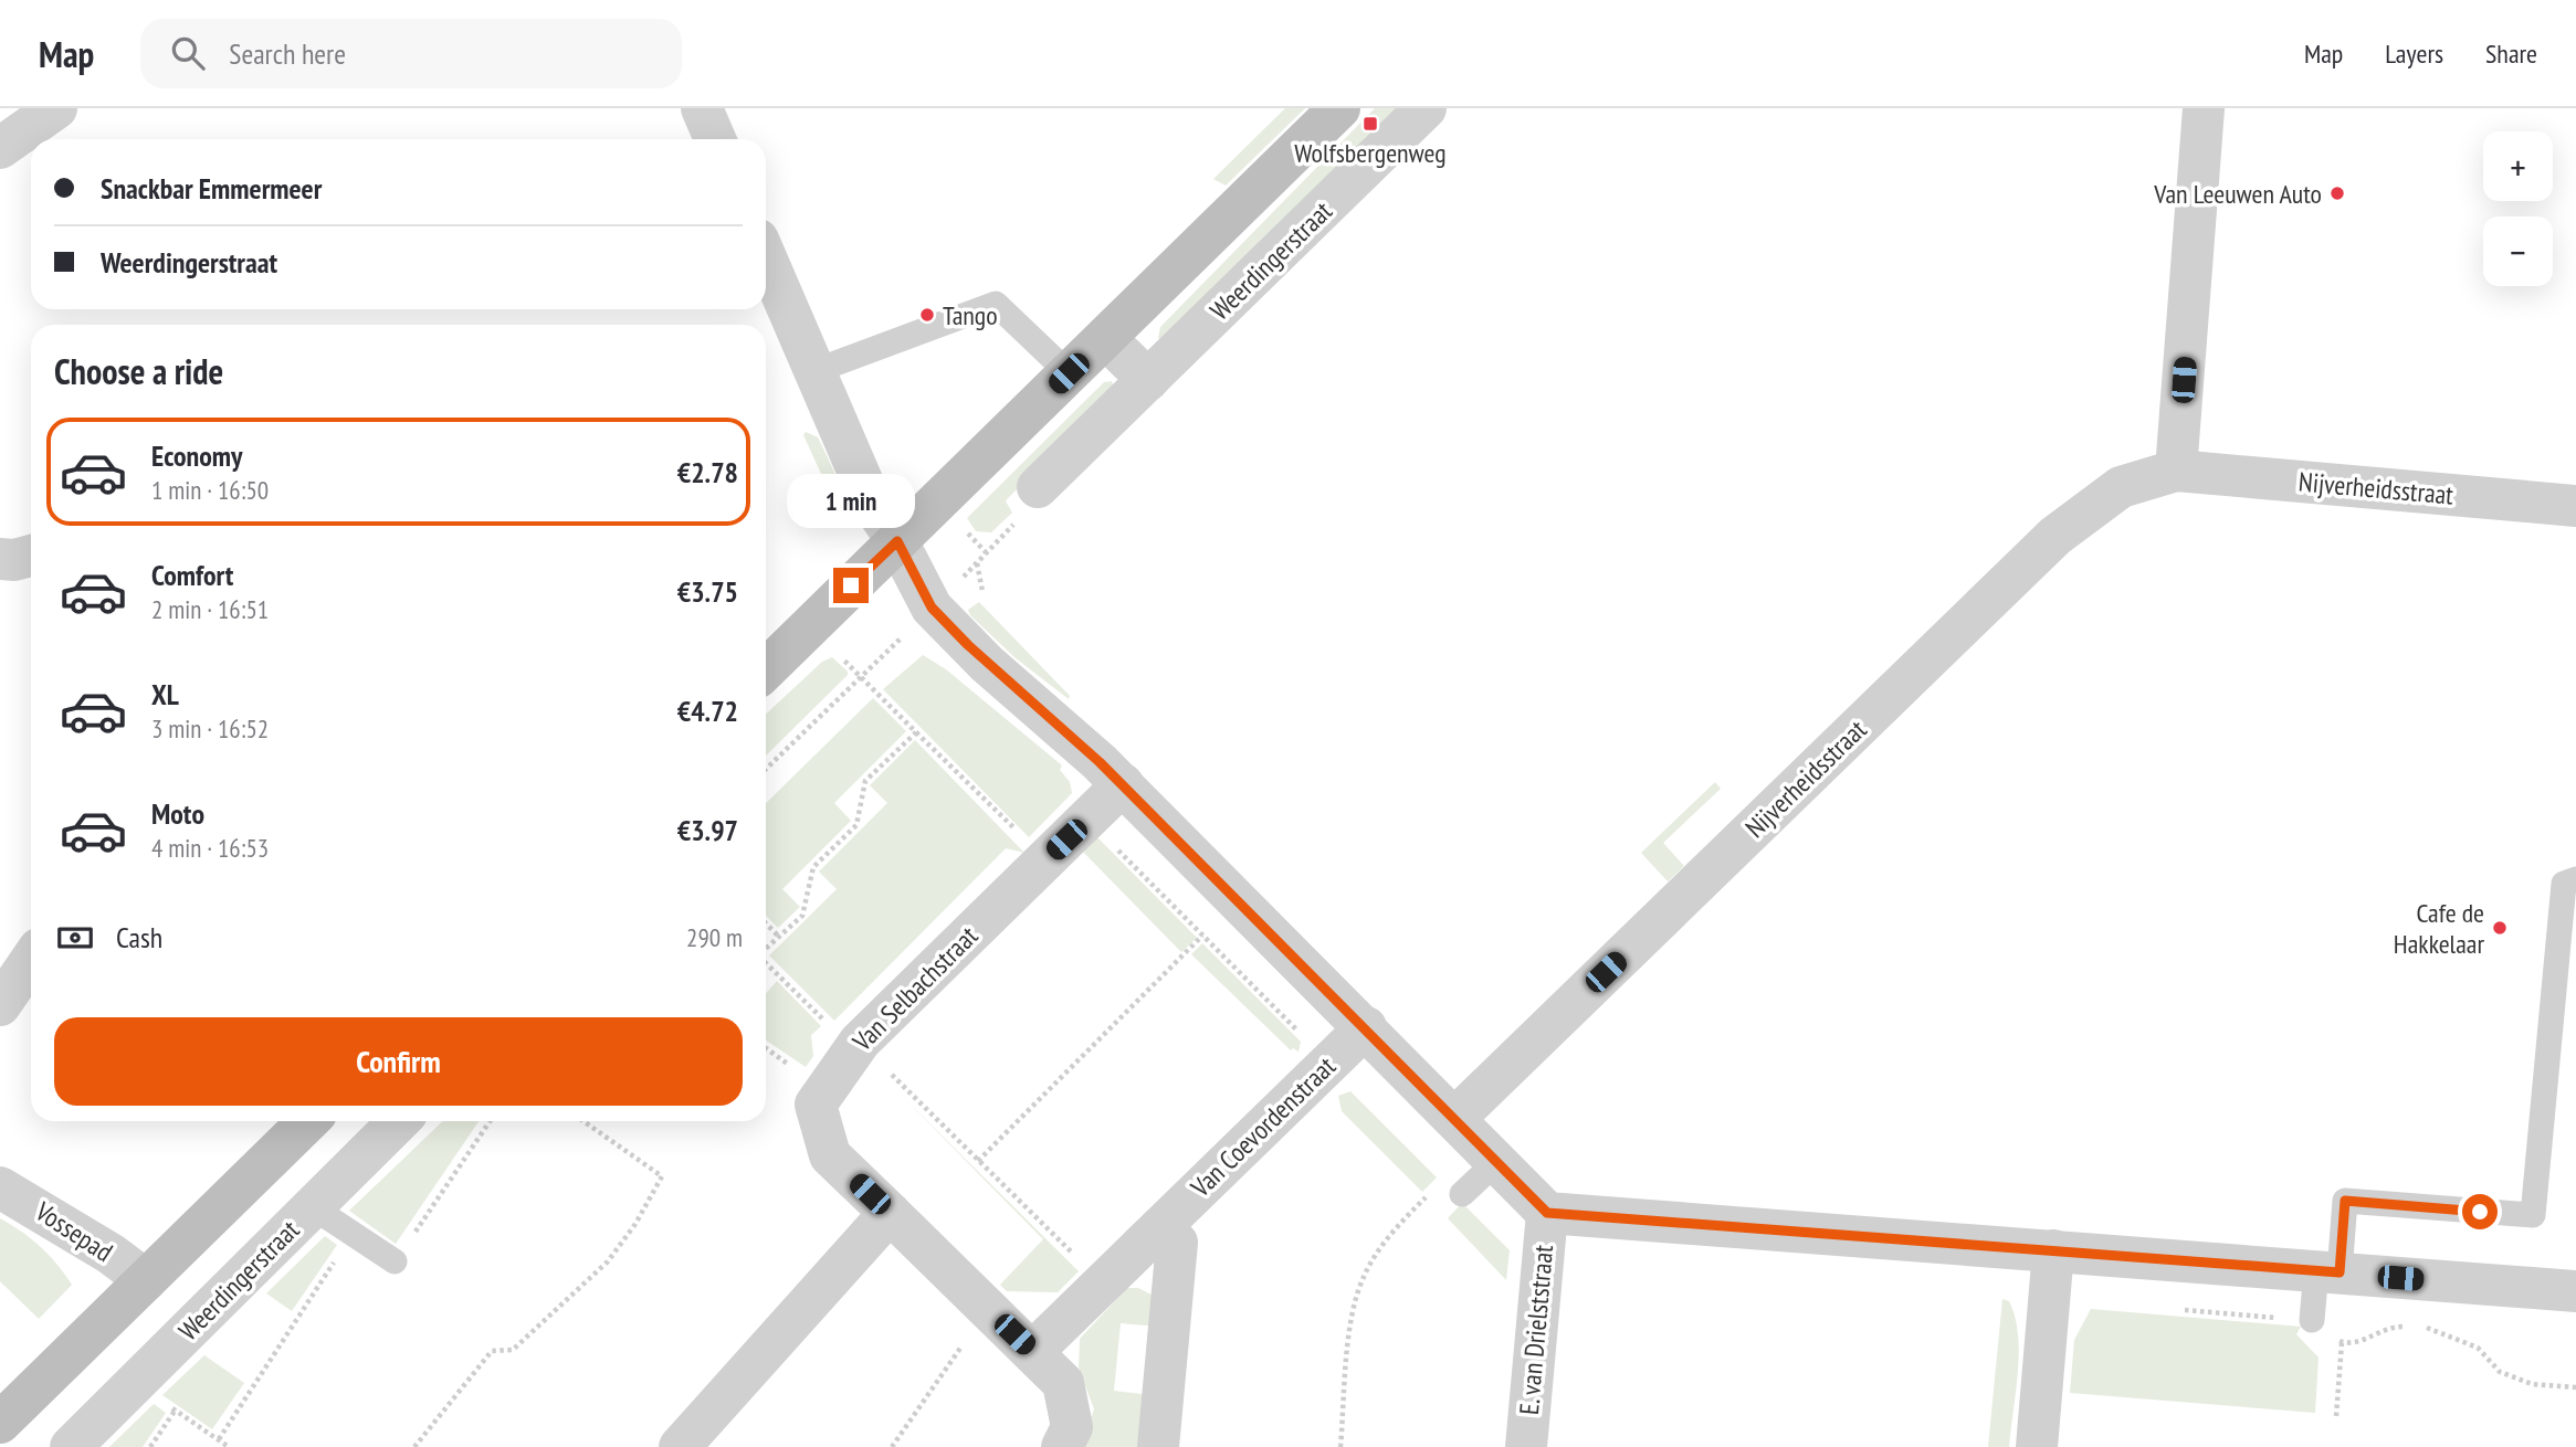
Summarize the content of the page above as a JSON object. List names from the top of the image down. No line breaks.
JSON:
{"streets":{"street":["Weerdingerstraat","Nijverheidsstraat","Van Selbachstraat","Van Coevordenstraat","Vossepad","E. van Drielststraat"]},"crossings":[["Van Selbachstraat","Van Coevordenstraat"]],"places":{"transit":["Wolfsbergenweg"],"other":["Van Leeuwen Auto","Tango","Cafe de Hakkelaar"]},"page":{"header":"Map","search":"Search here","nav":["Map","Layers","Share"],"map_buttons":["+","−"],"banner":["Snackbar Emmermeer","Weerdingerstraat"],"heading":"Choose a ride","list":[{"name":"Economy","note":"1 min · 16:50","value":"€2.78"},{"name":"Comfort","note":"2 min · 16:51","value":"€3.75"},{"name":"XL","note":"3 min · 16:52","value":"€4.72"},{"name":"Moto","note":"4 min · 16:53","value":"€3.97"}],"bubble":"1 min","pay":["Cash","290 m"],"buttons":"Confirm"}}
